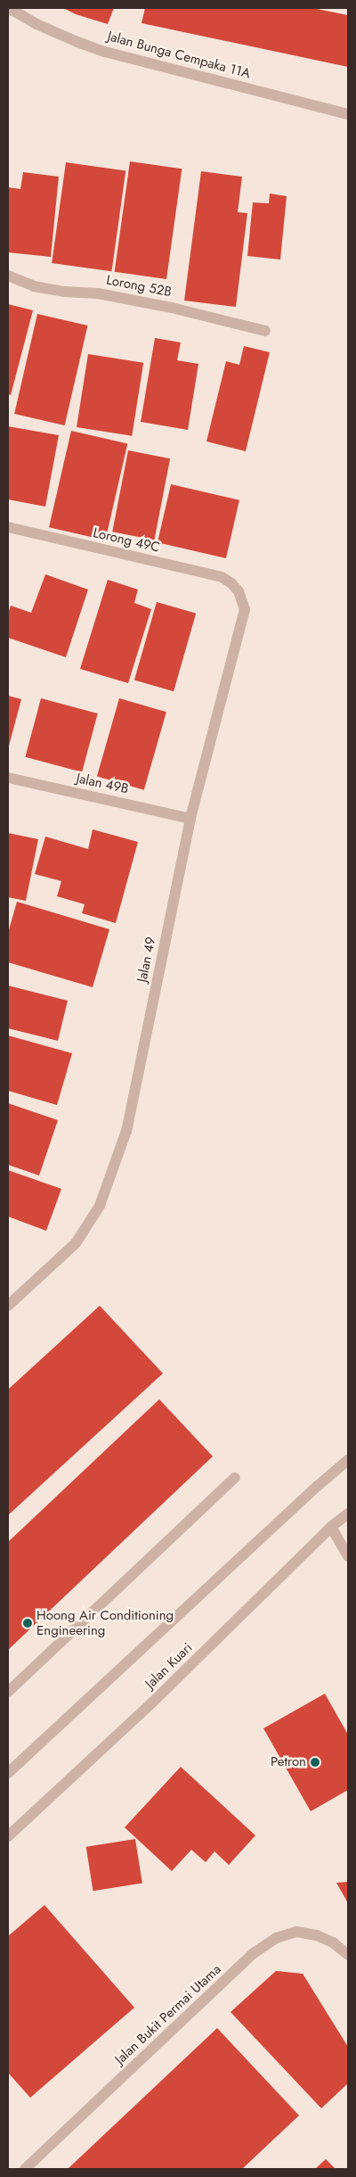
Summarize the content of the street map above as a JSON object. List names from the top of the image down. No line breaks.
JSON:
{"streets":{"street":["Jalan Bunga Cempaka 11A","Lorong 52B","Lorong 49C","Jalan 49B","Jalan 49","Jalan Kuari","Jalan Bukit Permai Utama"]},"crossings":[["Lorong 49C","Jalan 49"],["Jalan 49B","Jalan 49"]],"places":["Hoong Air Conditioning Engineering","Petron"]}
